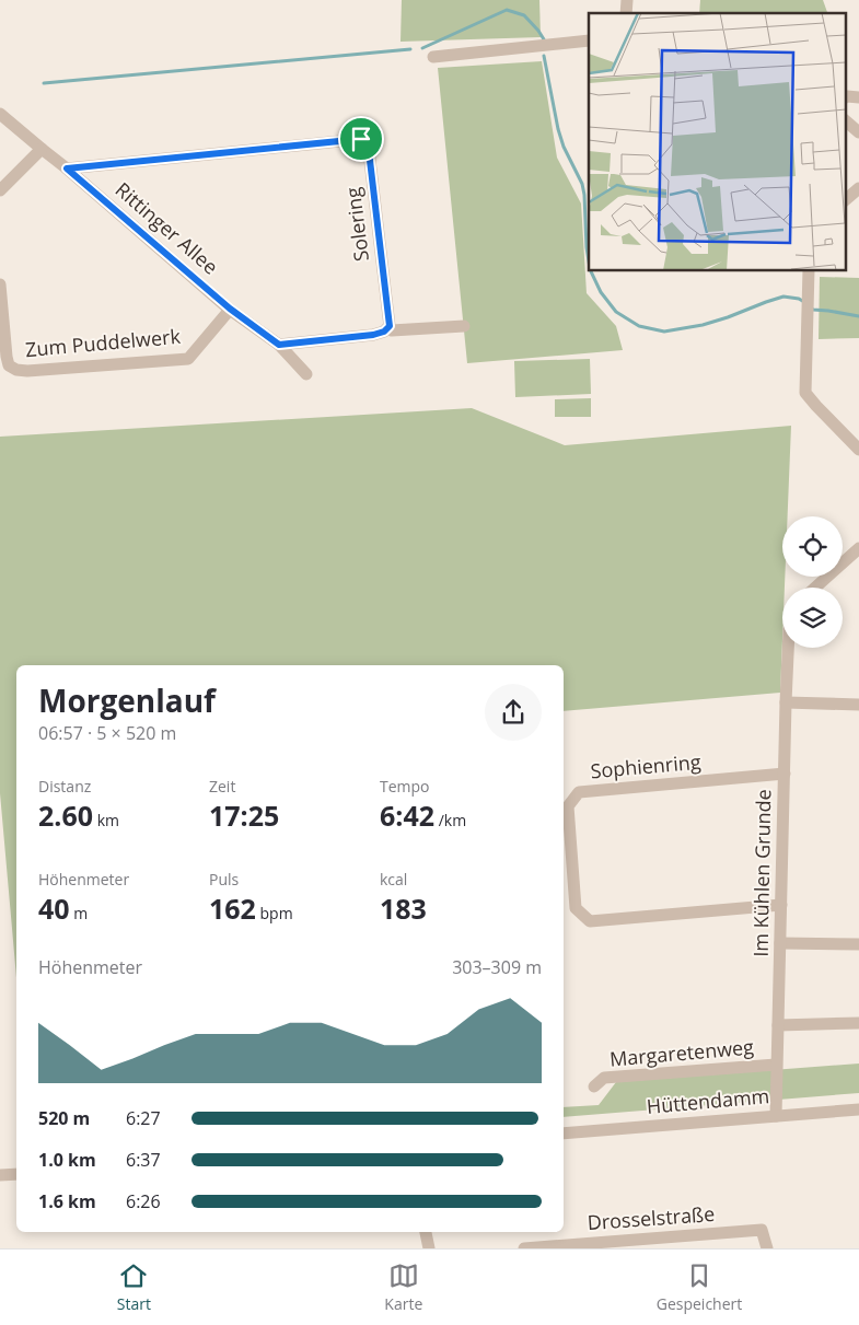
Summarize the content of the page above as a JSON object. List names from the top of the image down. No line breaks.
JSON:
{"streets":{"street":["Solering","Rittinger Allee","Zum Puddelwerk","Sophienring","Im Kühlen Grunde","Margaretenweg","Hüttendamm","Drosselstraße"]},"crossings":[["Solering","Rittinger Allee"],["Rittinger Allee","Zum Puddelwerk"],["Sophienring","Im Kühlen Grunde"],["Im Kühlen Grunde","Margaretenweg"],["Im Kühlen Grunde","Hüttendamm"]],"page":{"heading":["Morgenlauf","06:57 · 5 × 520 m"],"stats":[["Distanz","2.60 km"],["Zeit","17:25"],["Tempo","6:42 /km"],["Höhenmeter","40 m"],["Puls","162 bpm"],["kcal","183"]],"chart":["Höhenmeter","303–309 m"],"list":[{"name":"520 m","note":"6:27"},{"name":"1.0 km","note":"6:37"},{"name":"1.6 km","note":"6:26"}],"tabs":["Start","Karte","Gespeichert"]}}
